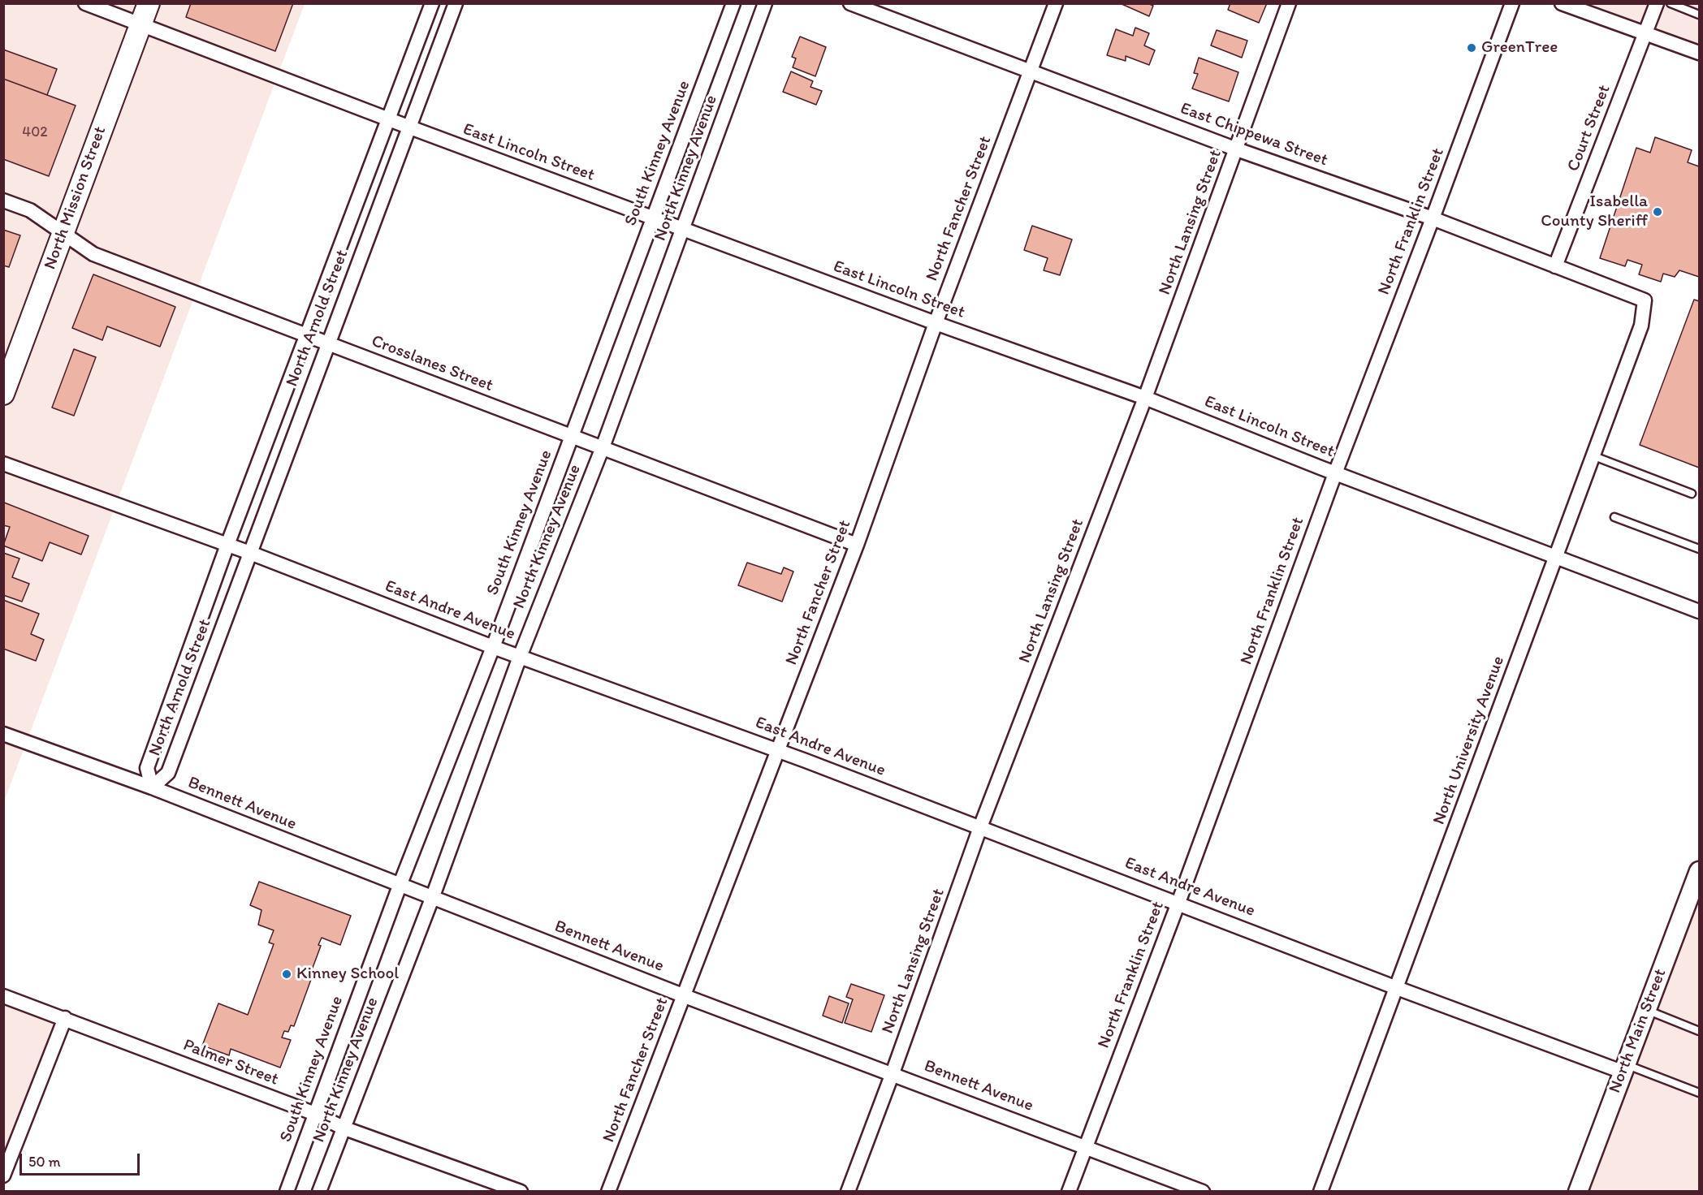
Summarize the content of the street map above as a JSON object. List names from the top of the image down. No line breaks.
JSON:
{"streets":{"main road":["North Mission Street"],"street":["Court Street","East Chippewa Street","East Lincoln Street","South Kinney Avenue","North Kinney Avenue","North Fancher Street","North Franklin Street","North Lansing Street","North Arnold Street","Crosslanes Street","East Andre Avenue","North University Avenue","Bennett Avenue","North Main Street","Palmer Street"]},"crossings":[["Court Street","East Chippewa Street"],["East Chippewa Street","North Fancher Street"],["East Chippewa Street","North Franklin Street"],["East Chippewa Street","North Lansing Street"],["East Chippewa Street","North University Avenue"],["East Lincoln Street","South Kinney Avenue"],["East Lincoln Street","North Kinney Avenue"],["East Lincoln Street","North Mission Street"],["East Lincoln Street","North Fancher Street"],["East Lincoln Street","North Franklin Street"],["East Lincoln Street","North Lansing Street"],["East Lincoln Street","North Arnold Street"],["East Lincoln Street","North University Avenue"],["South Kinney Avenue","Crosslanes Street"],["South Kinney Avenue","East Andre Avenue"],["South Kinney Avenue","Bennett Avenue"],["South Kinney Avenue","Palmer Street"],["North Kinney Avenue","Crosslanes Street"],["North Kinney Avenue","East Andre Avenue"],["North Kinney Avenue","Bennett Avenue"],["North Kinney Avenue","Palmer Street"],["North Mission Street","Crosslanes Street"],["North Fancher Street","Crosslanes Street"],["North Fancher Street","East Andre Avenue"],["North Fancher Street","Bennett Avenue"],["North Franklin Street","East Andre Avenue"],["North Franklin Street","Bennett Avenue"],["North Lansing Street","East Andre Avenue"],["North Lansing Street","Bennett Avenue"],["North Arnold Street","Crosslanes Street"],["North Arnold Street","East Andre Avenue"],["North Arnold Street","Bennett Avenue"],["East Andre Avenue","North University Avenue"],["East Andre Avenue","North Main Street"]],"places":["GreenTree","Isabella County Sheriff","Kinney School"],"house_numbers":["402"],"scale_bar":"50 m"}
